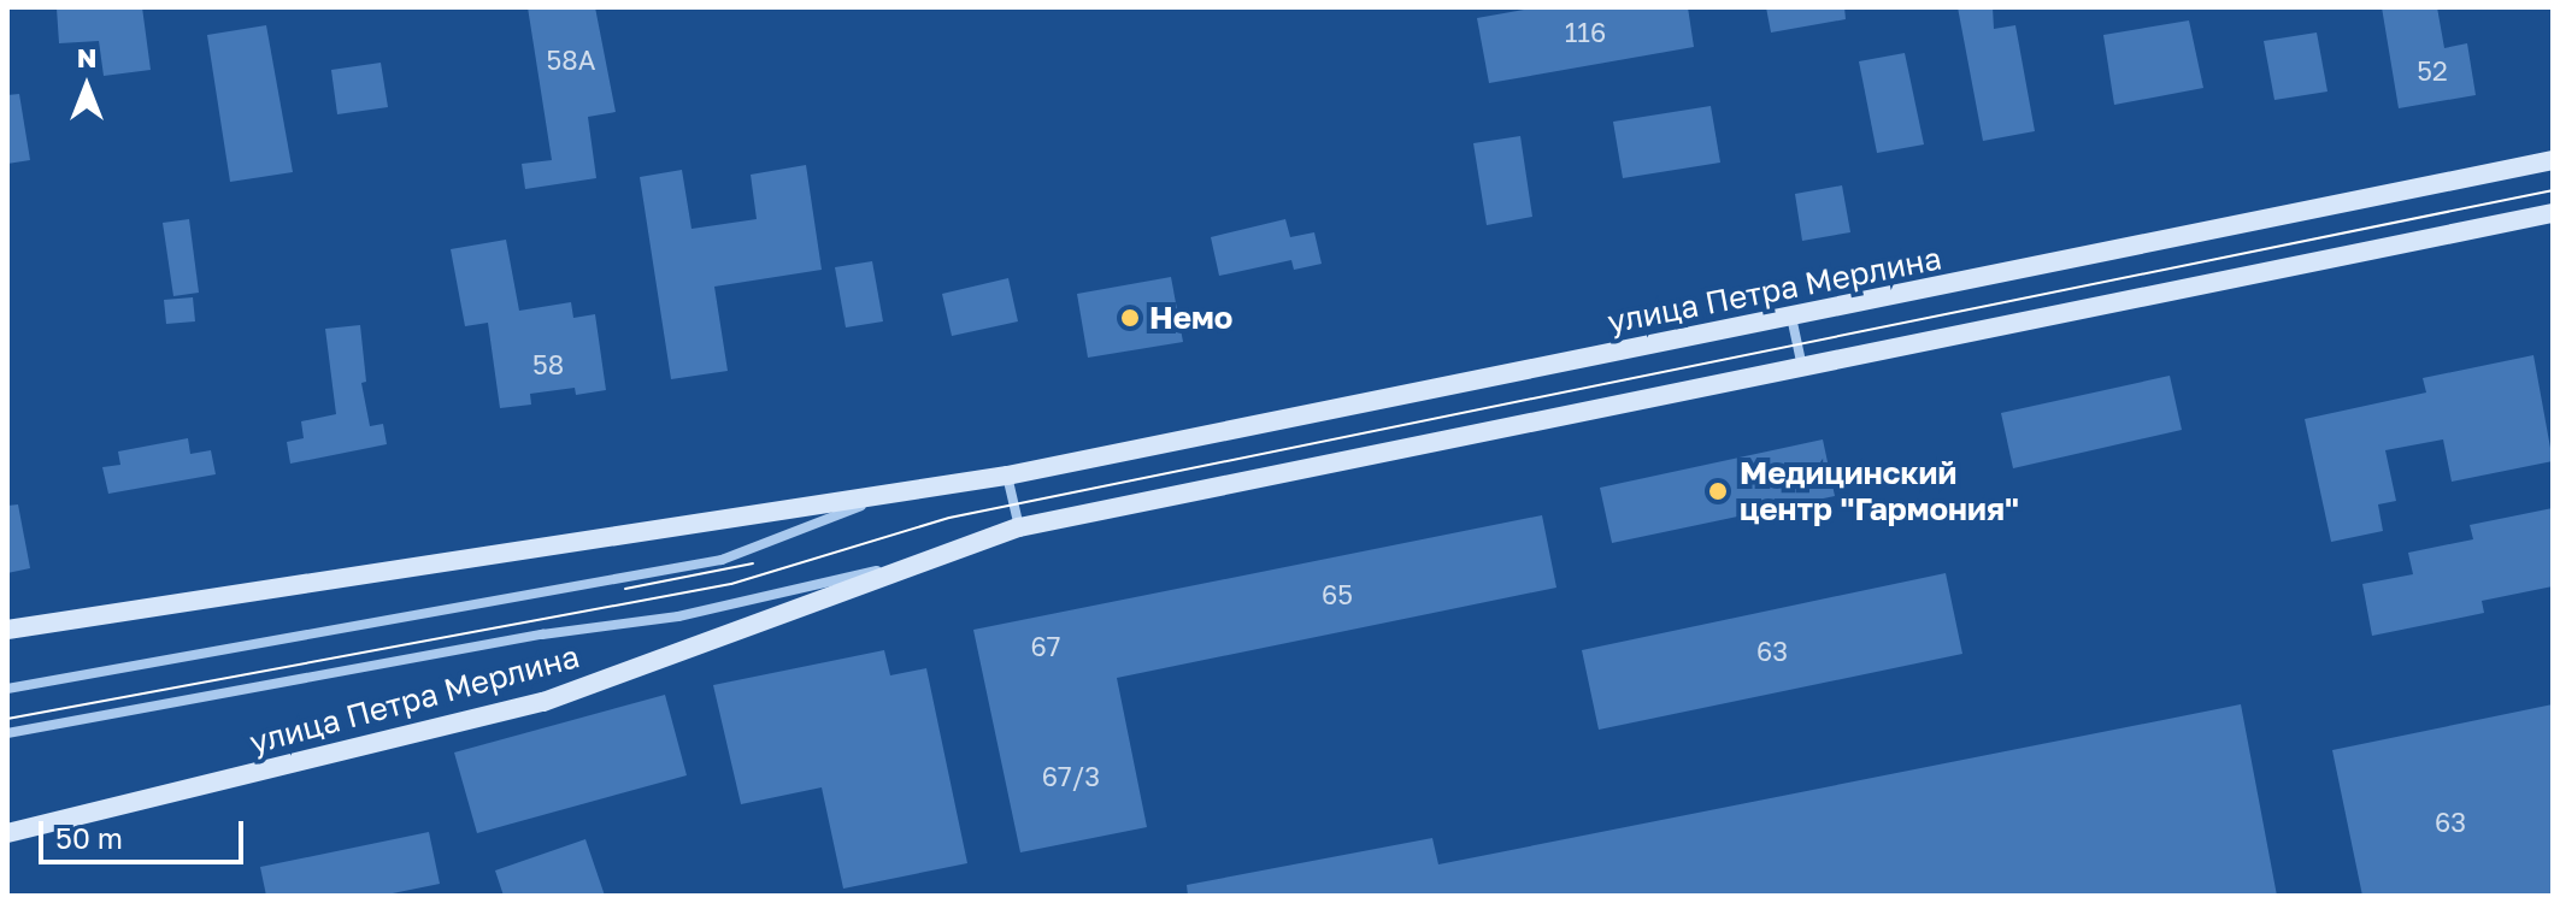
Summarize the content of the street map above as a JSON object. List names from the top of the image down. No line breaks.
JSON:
{"streets":{"main road":["улица Петра Мерлина"]},"places":["Немо","Медицинский центр \"Гармония\""],"house_numbers":["116","58А","52","58","65","67","63","67/3","63"],"scale_bar":"50 m","north":"top"}
